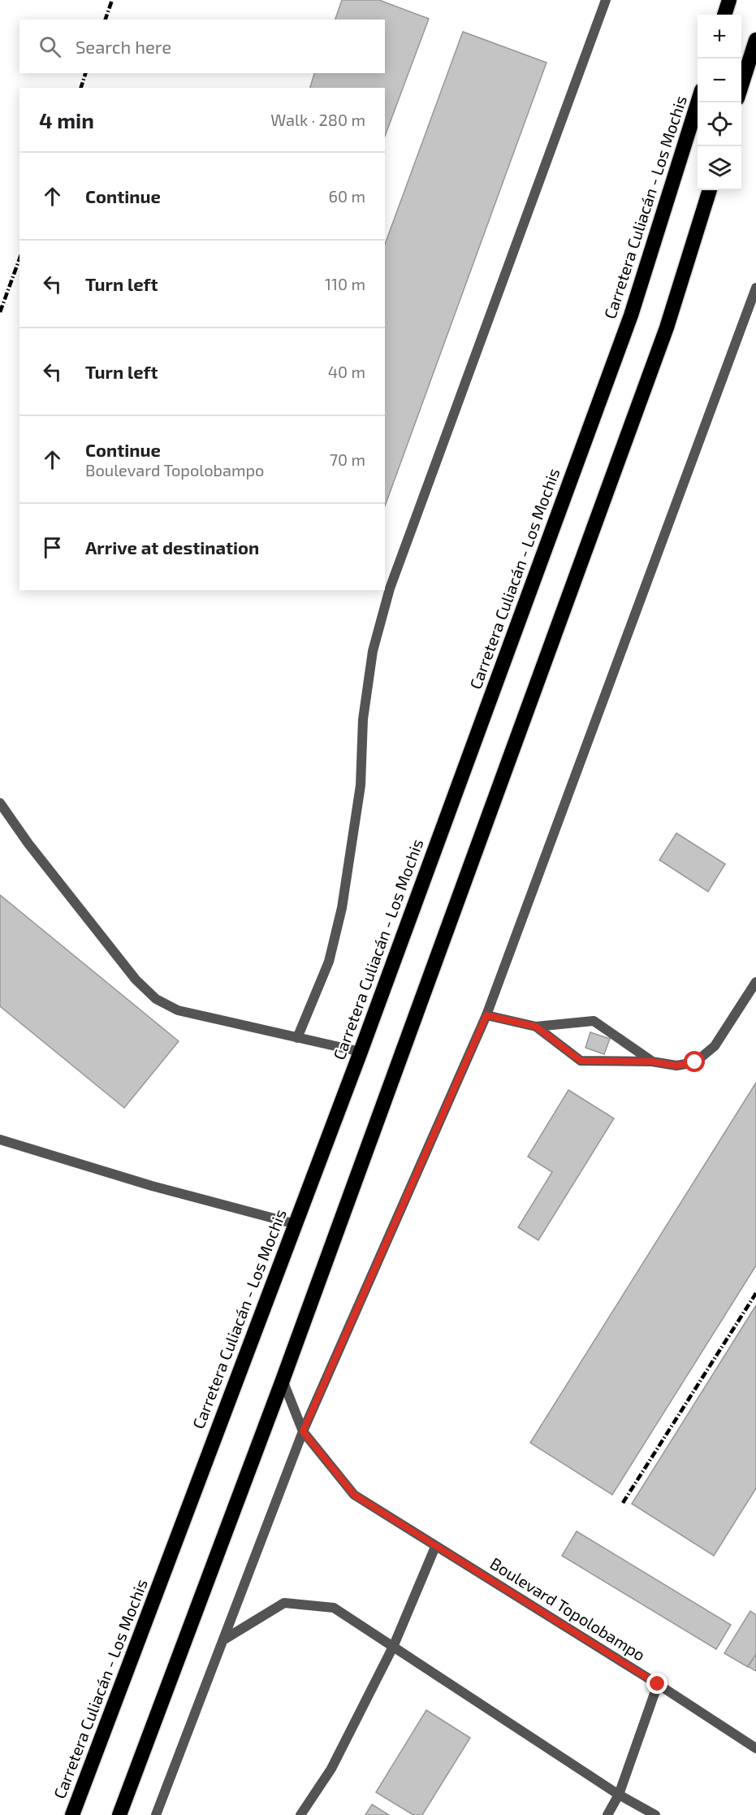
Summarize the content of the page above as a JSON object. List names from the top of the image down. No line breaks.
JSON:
{"streets":{"highway":["Carretera Culiacán - Los Mochis"],"street":["Boulevard Topolobampo"]},"page":{"map_buttons":["+","−"],"search":"Search here","heading":["4 min","Walk · 280 m"],"list":[["Continue","60 m"],["Turn left","110 m"],["Turn left","40 m"],["Continue","Boulevard Topolobampo","70 m"],"Arrive at destination"]}}
